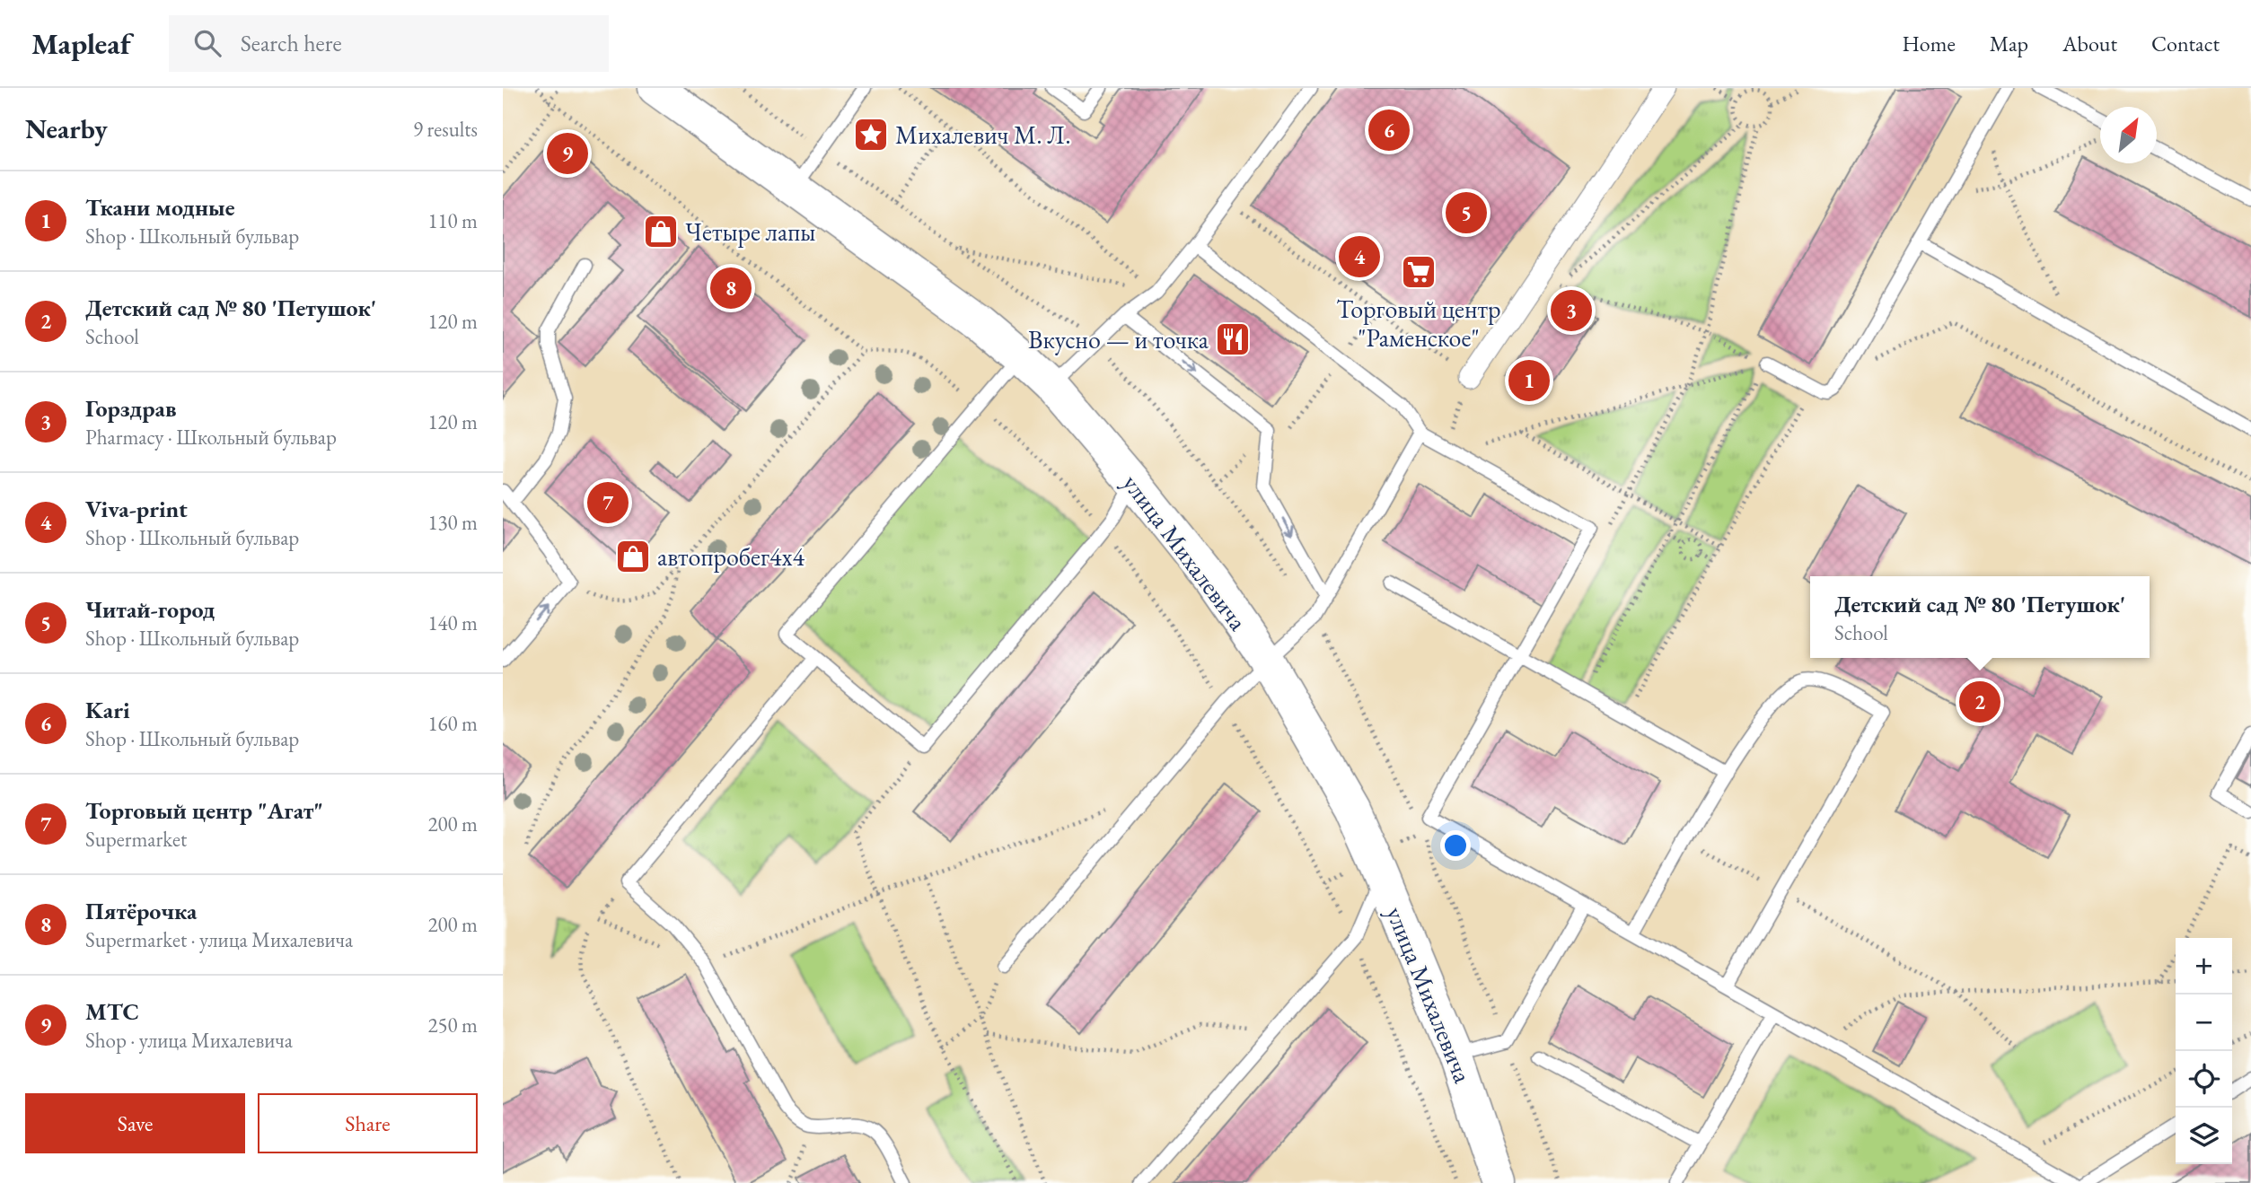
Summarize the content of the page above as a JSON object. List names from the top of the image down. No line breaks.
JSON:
{"streets":{"main road":["улица Михалевича"]},"places":{"place":["Михалевич М. Л."],"shop":["Четыре лапы","автопробег4х4"],"supermarket":["Торговый центр \"Раменское\""],"restaurant":["Вкусно — и точка"]},"north":"top right","page":{"header":"Mapleaf","search":"Search here","nav":["Home","Map","About","Contact"],"heading":["Nearby","9 results"],"pins":["6","9","5","4","8","3","1","7","2"],"list":[{"mark":"1","name":"Ткани модные","note":"Shop · Школьный бульвар","value":"110 m"},{"mark":"2","name":"Детский сад № 80 'Петушок'","note":"School","value":"120 m"},{"mark":"3","name":"Горздрав","note":"Pharmacy · Школьный бульвар","value":"120 m"},{"mark":"4","name":"Viva-print","note":"Shop · Школьный бульвар","value":"130 m"},{"mark":"5","name":"Читай-город","note":"Shop · Школьный бульвар","value":"140 m"},{"mark":"6","name":"Kari","note":"Shop · Школьный бульвар","value":"160 m"},{"mark":"7","name":"Торговый центр \"Агат\"","note":"Supermarket","value":"200 m"},{"mark":"8","name":"Пятёрочка","note":"Supermarket · улица Михалевича","value":"200 m"},{"mark":"9","name":"МТС","note":"Shop · улица Михалевича","value":"250 m"}],"popup":["Детский сад № 80 'Петушок'","School"],"map_buttons":["+","−"],"buttons":["Save","Share"]}}
